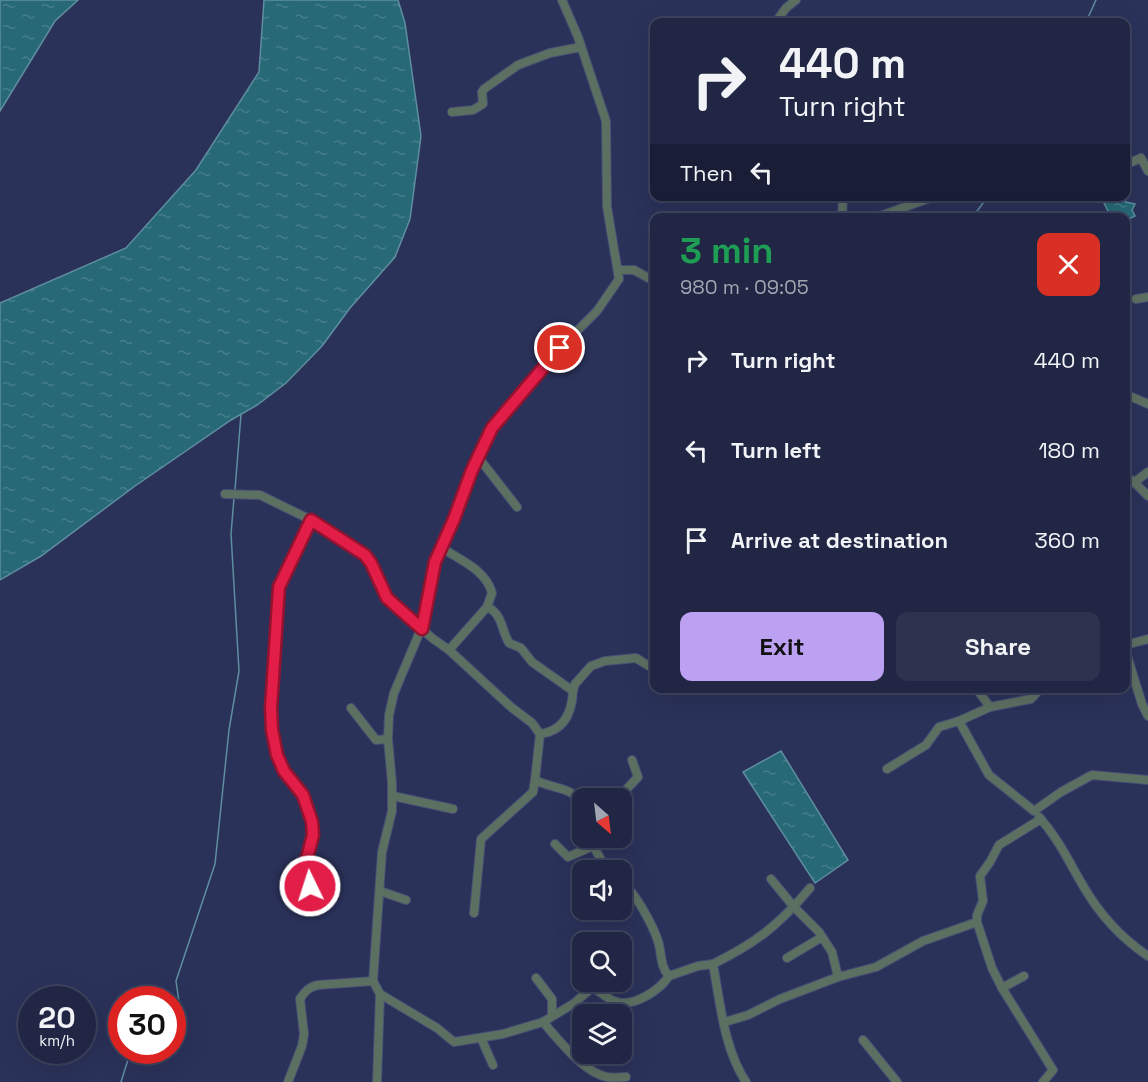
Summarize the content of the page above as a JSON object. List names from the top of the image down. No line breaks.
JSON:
{"north":"bottom right","page":{"turn":["440 m","Turn right"],"then":"Then","heading":["3 min","980 m · 09:05"],"list":[{"name":"Turn right","value":"440 m"},{"name":"Turn left","value":"180 m"},{"name":"Arrive at destination","value":"360 m"}],"buttons":["Exit","Share"],"speed":"20 km/h","limit":"30"}}
